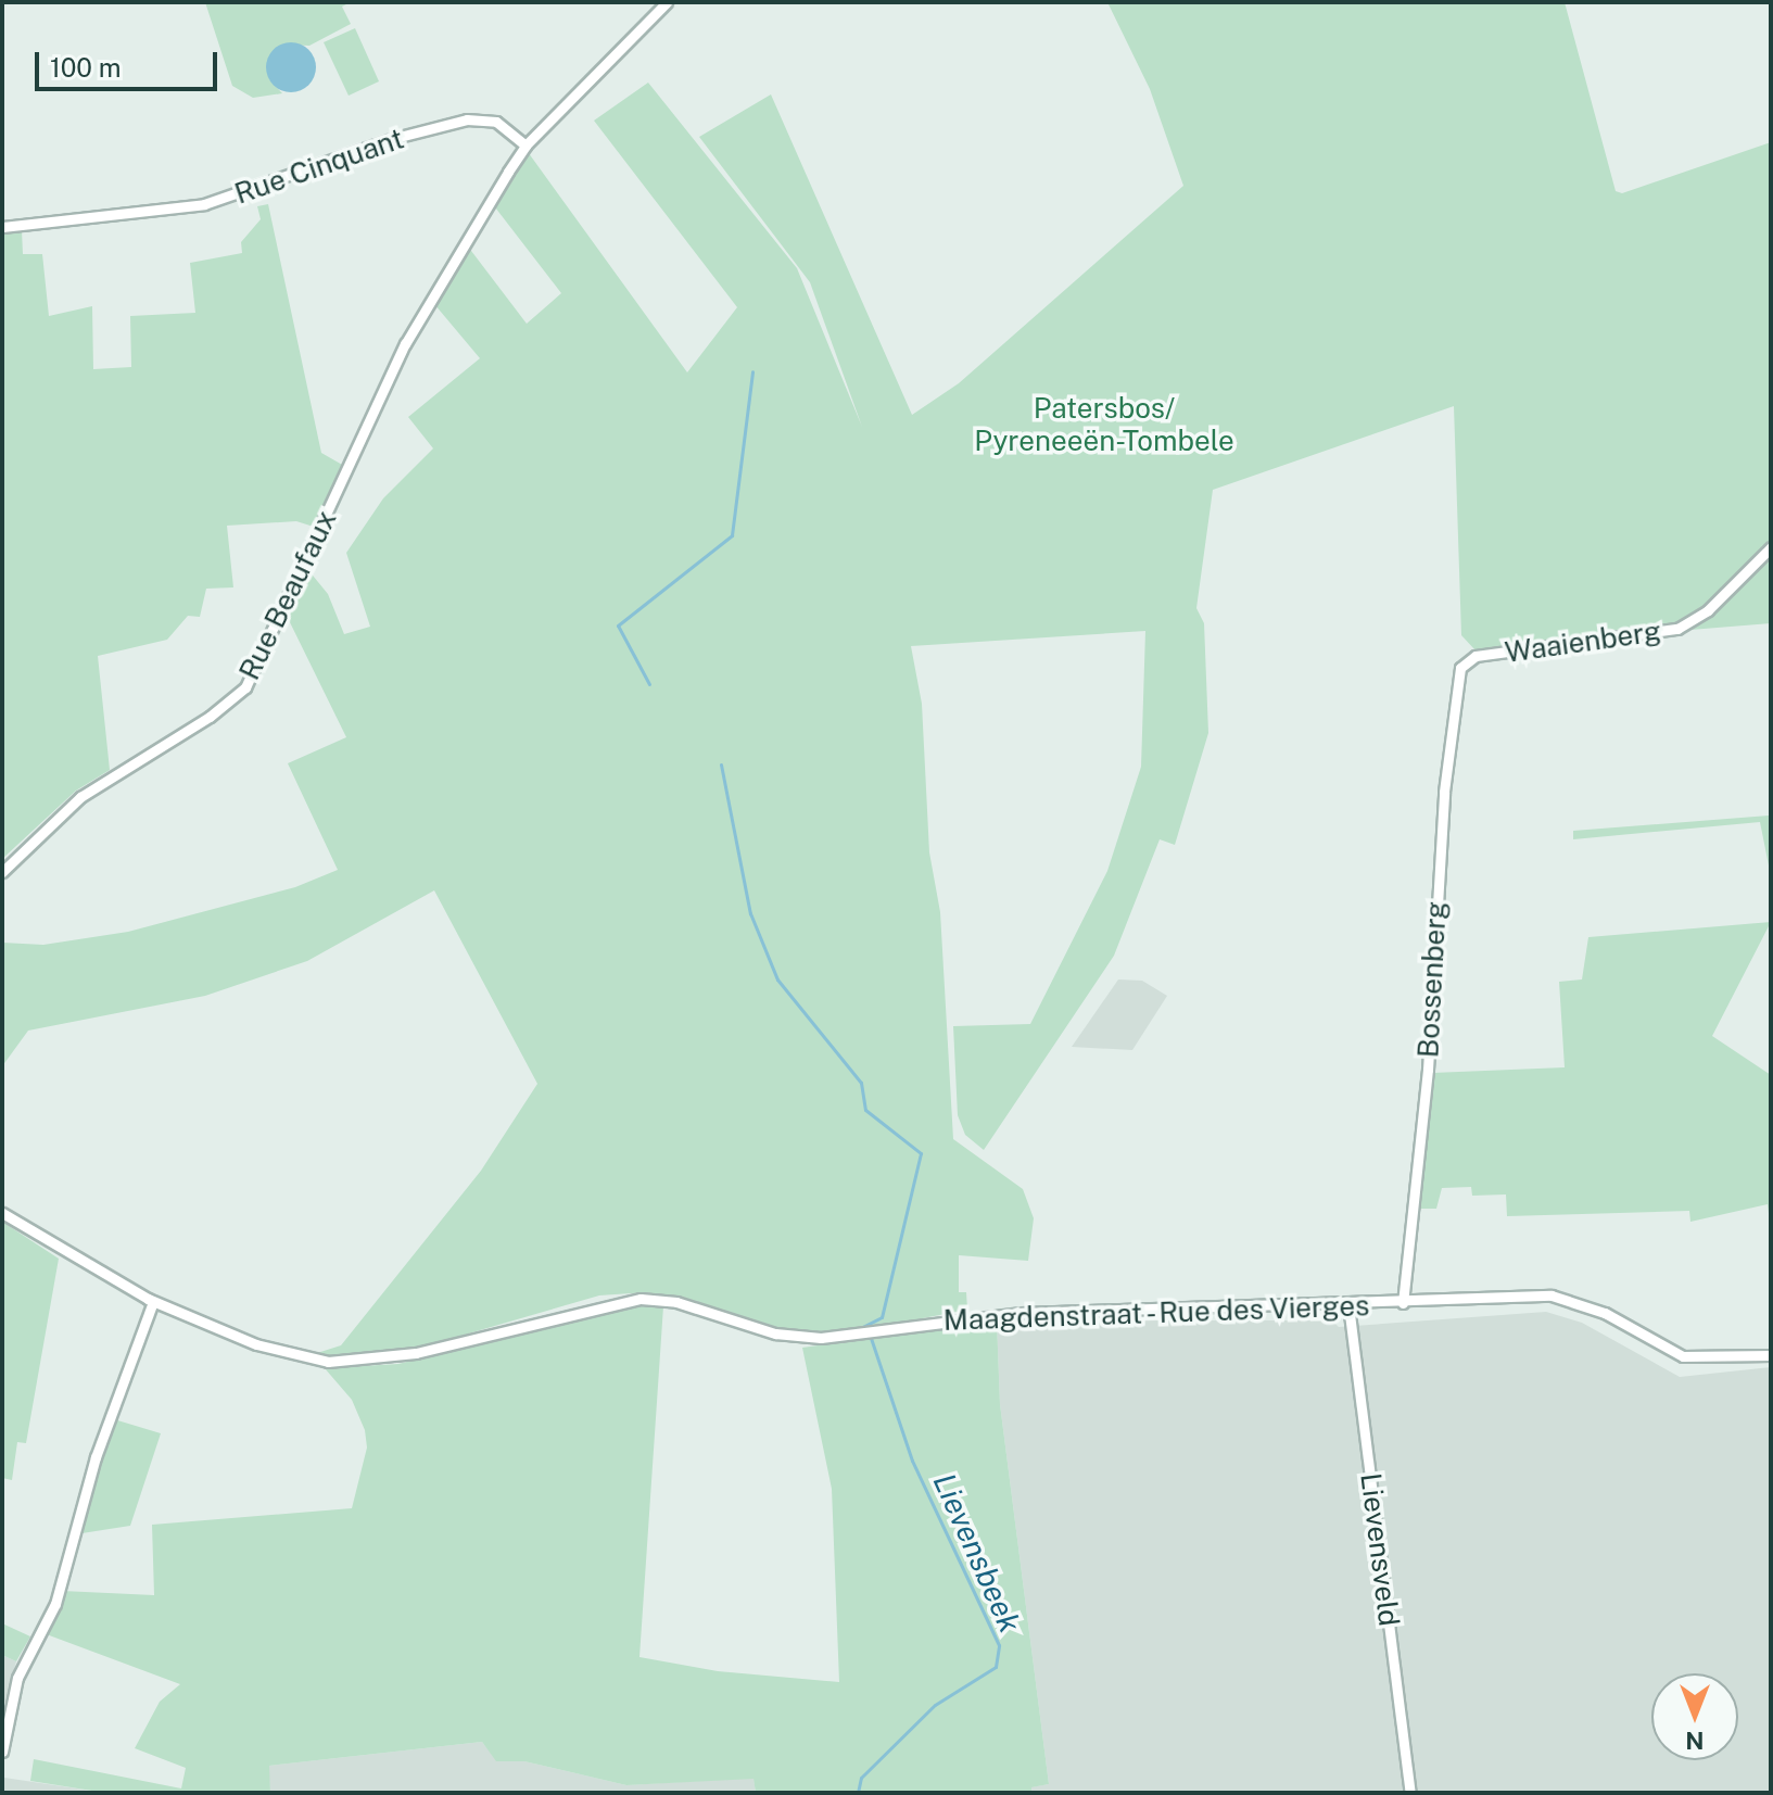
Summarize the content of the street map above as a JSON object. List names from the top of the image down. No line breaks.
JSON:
{"streets":{"street":["Rue Cinquant","Rue Beaufaux","Waaienberg","Bossenberg","Maagdenstraat - Rue des Vierges","Lievensveld"]},"crossings":[["Rue Cinquant","Rue Beaufaux"],["Waaienberg","Bossenberg"],["Bossenberg","Maagdenstraat - Rue des Vierges"],["Maagdenstraat - Rue des Vierges","Lievensveld"]],"water":["Lievensbeek"],"parks":["Patersbos/ Pyreneeën-Tombele"],"scale_bar":"100 m","north":"bottom"}
